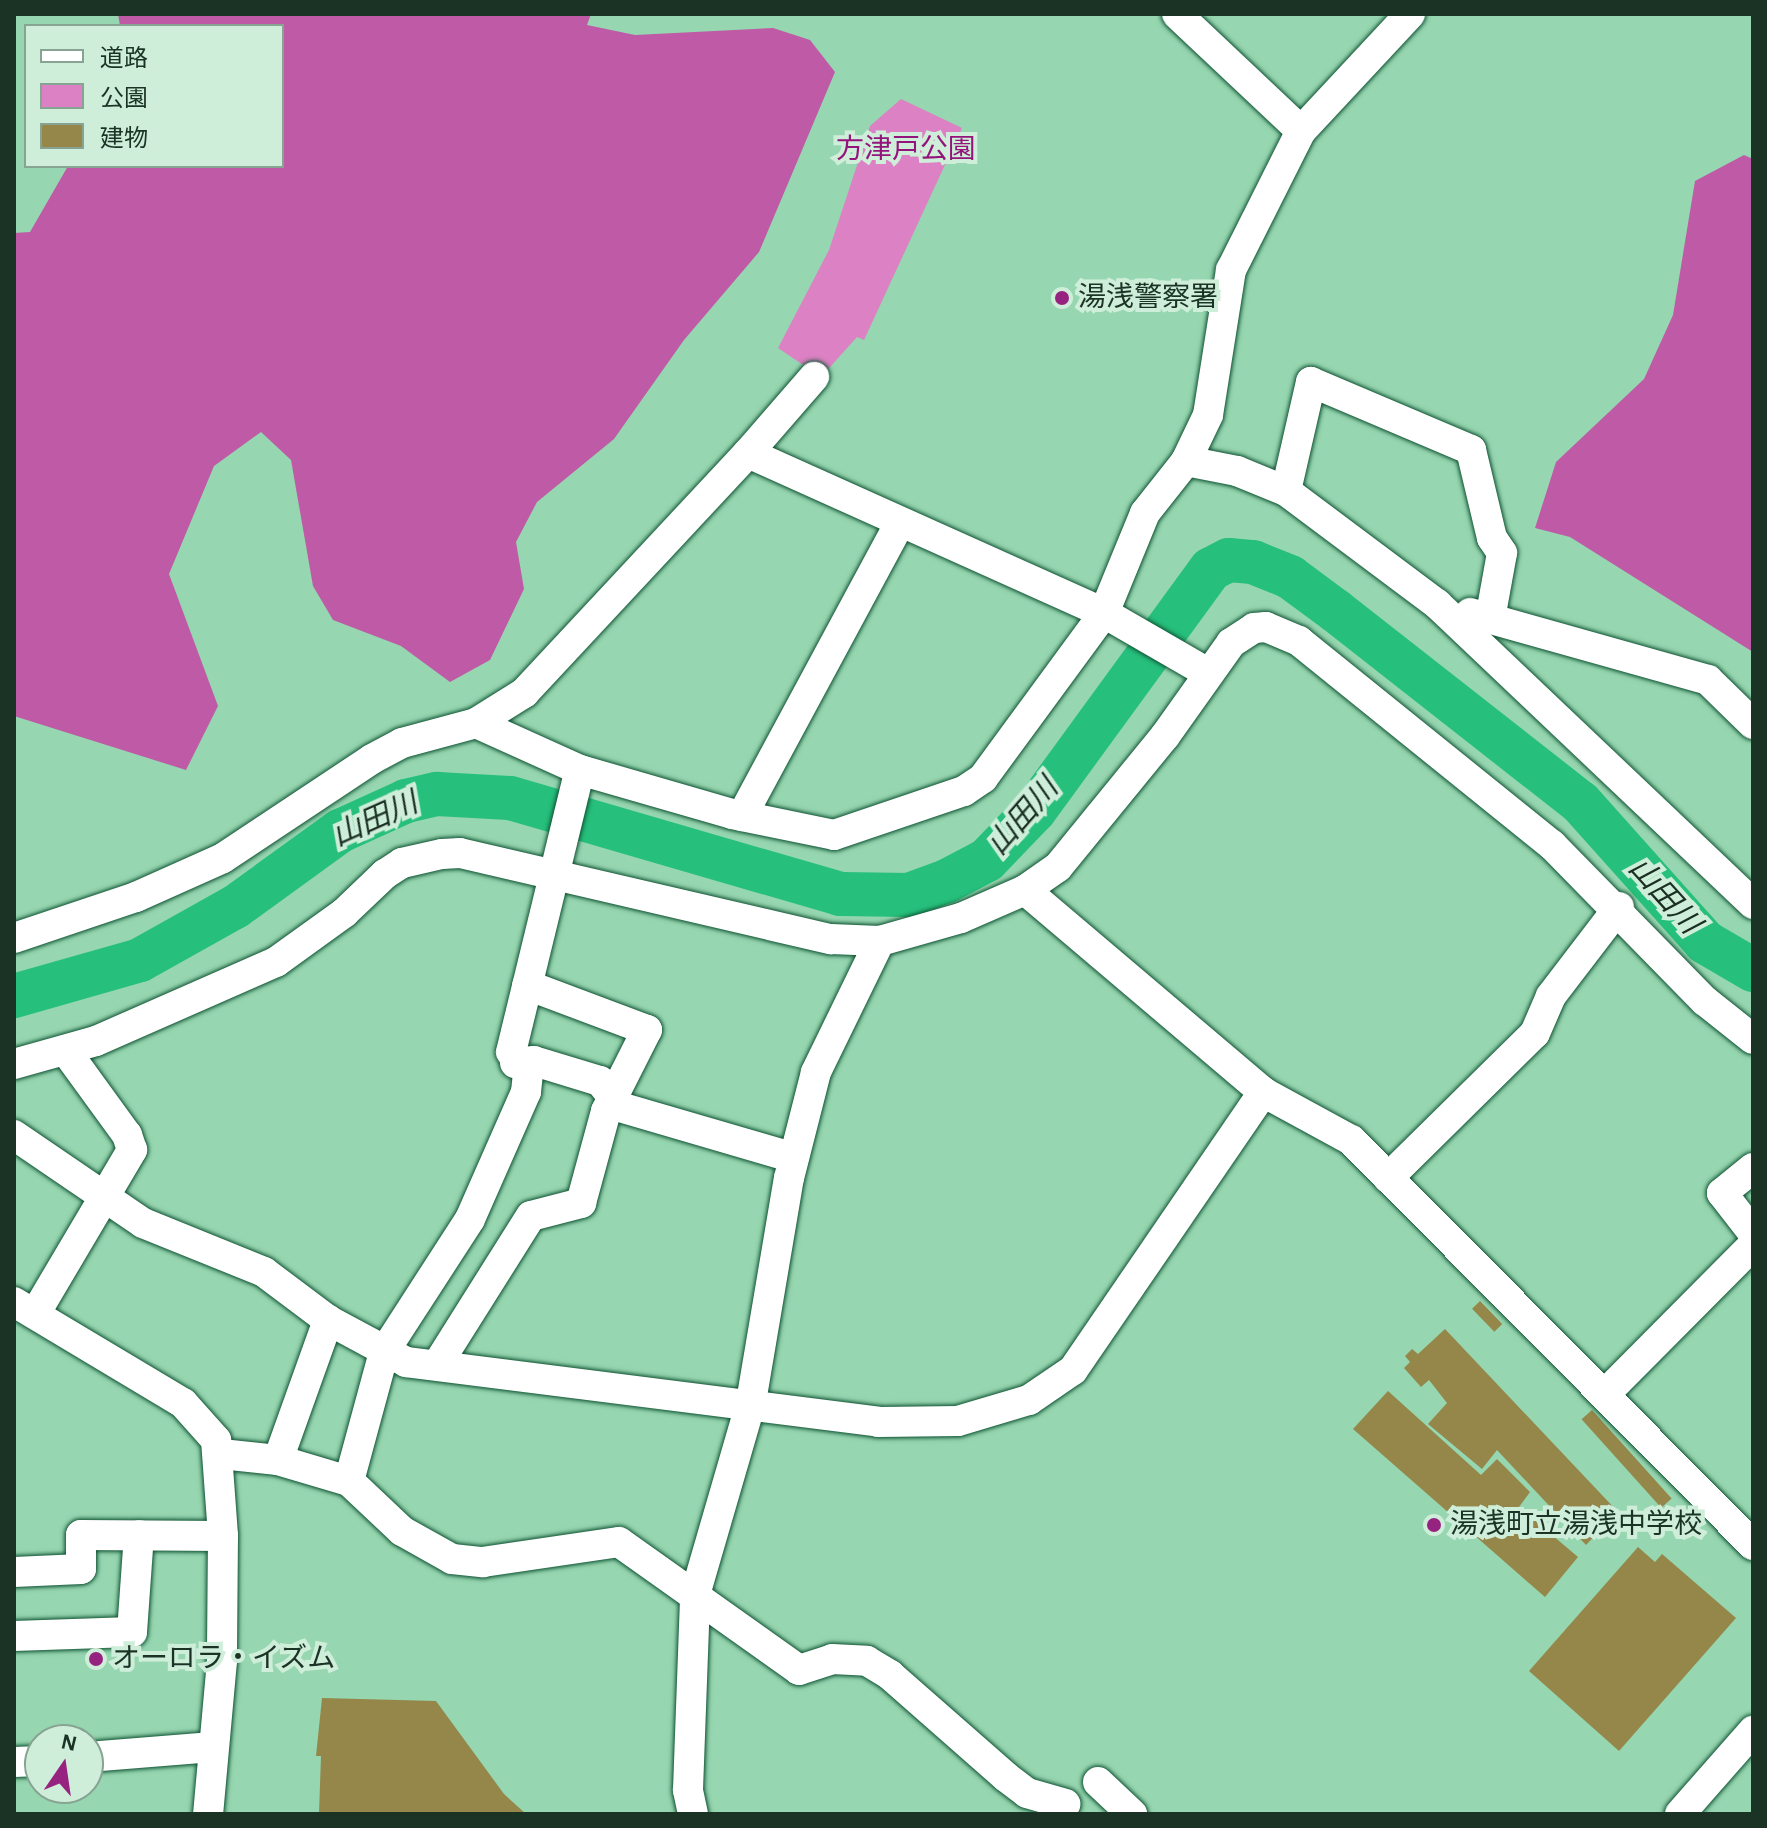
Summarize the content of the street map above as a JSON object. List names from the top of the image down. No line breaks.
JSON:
{"water":["山田川"],"parks":["方津戸公園"],"places":["湯浅警察署","湯浅町立湯浅中学校","オーロラ・イズム"],"legend":["道路","公園","建物"],"north":"top"}
